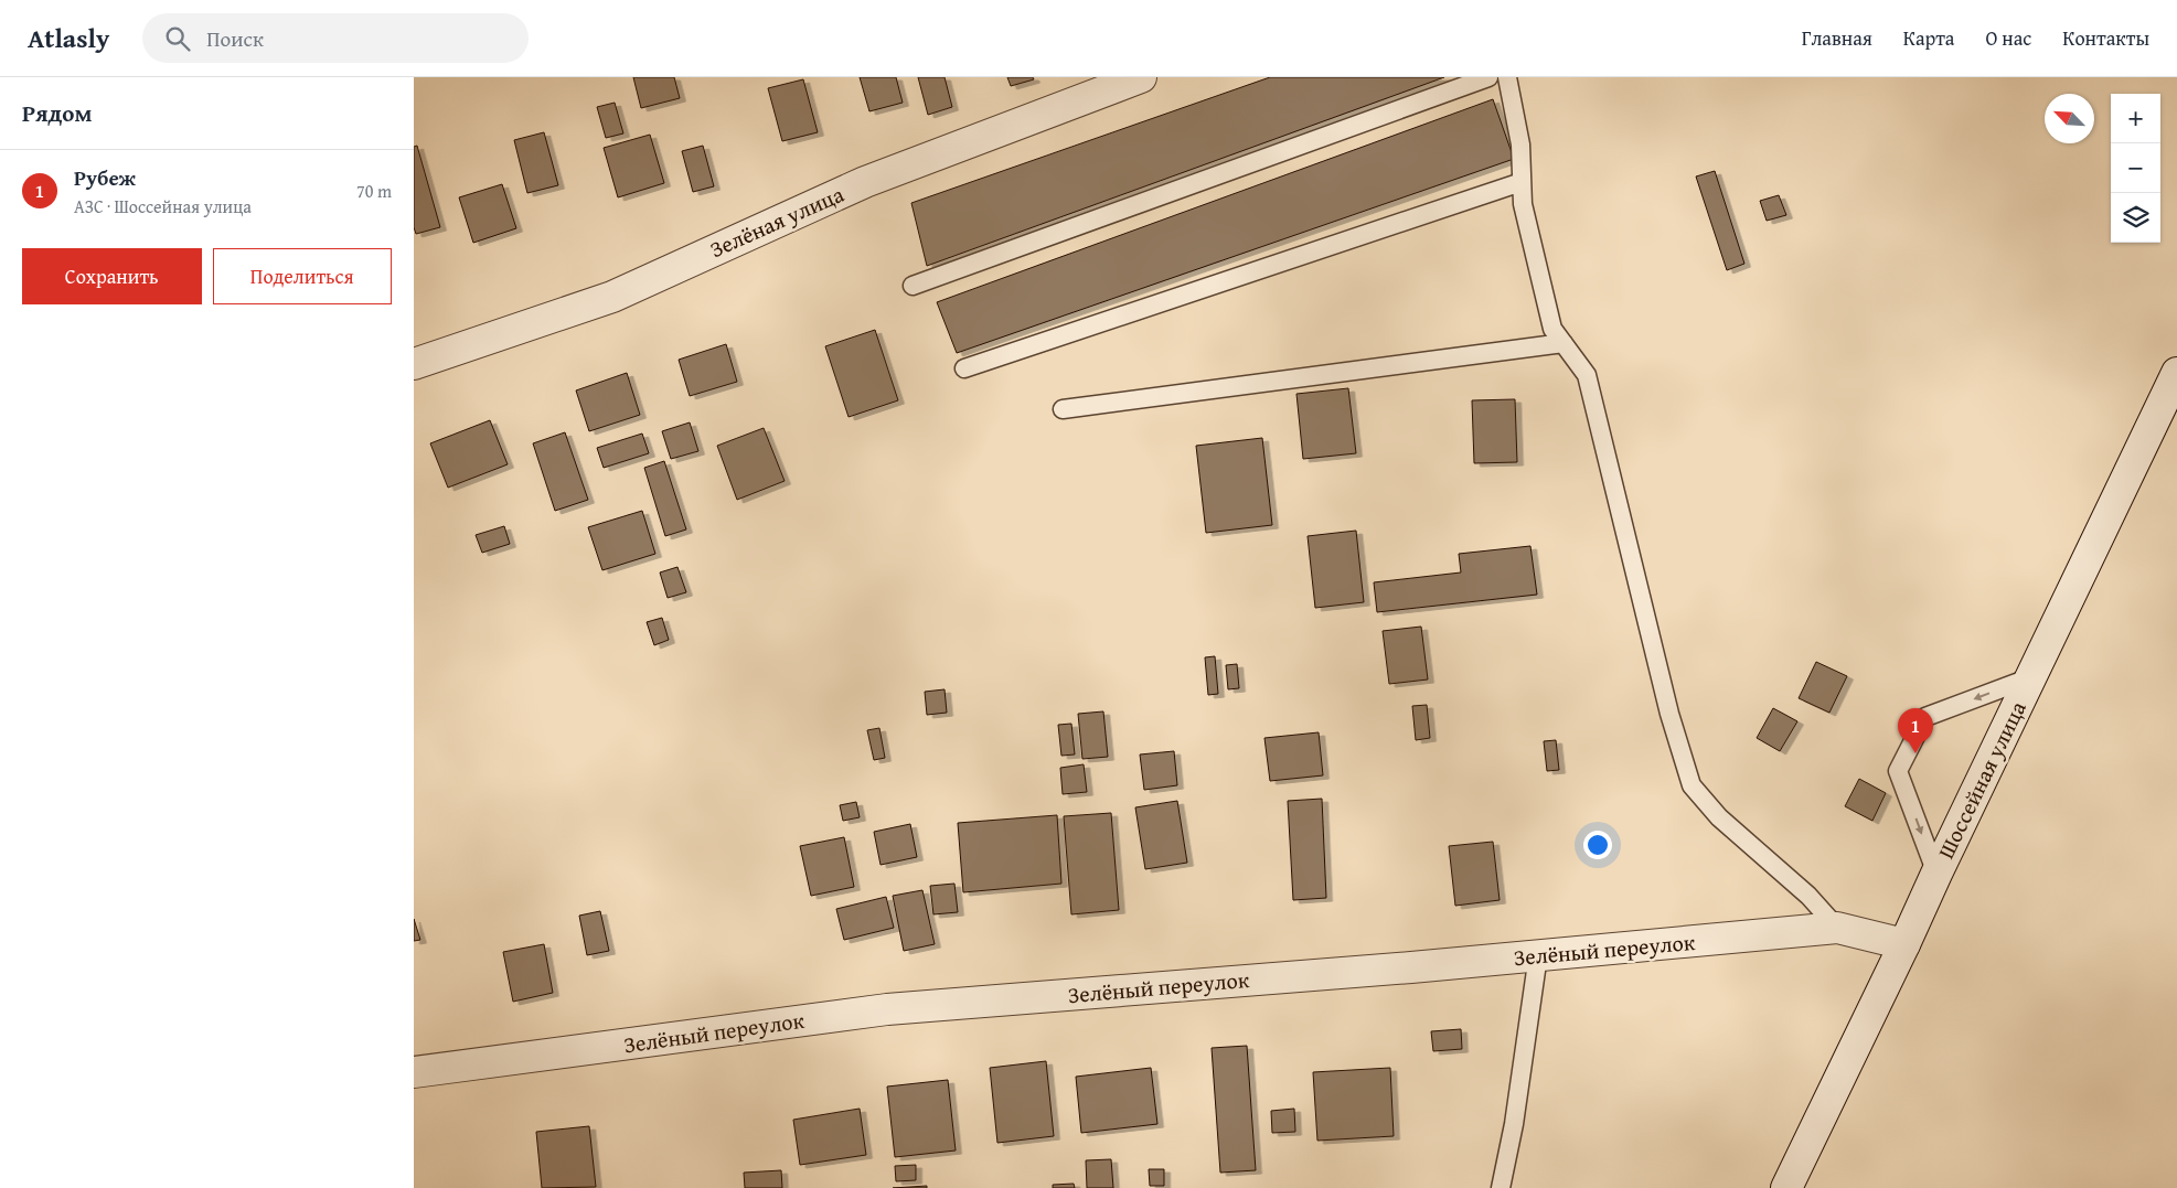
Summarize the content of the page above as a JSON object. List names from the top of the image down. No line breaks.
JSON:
{"streets":{"street":["Зелёная улица","Шоссейная улица","Зелёный переулок"]},"crossings":[["Шоссейная улица","Зелёный переулок"]],"north":"top left","page":{"header":"Atlasly","search":"Поиск","nav":["Главная","Карта","О нас","Контакты"],"heading":"Рядом","map_buttons":["+","−"],"list":[{"mark":"1","name":"Рубеж","note":"АЗС · Шоссейная улица","value":"70 m"}],"buttons":["Сохранить","Поделиться"],"pins":"1"}}
